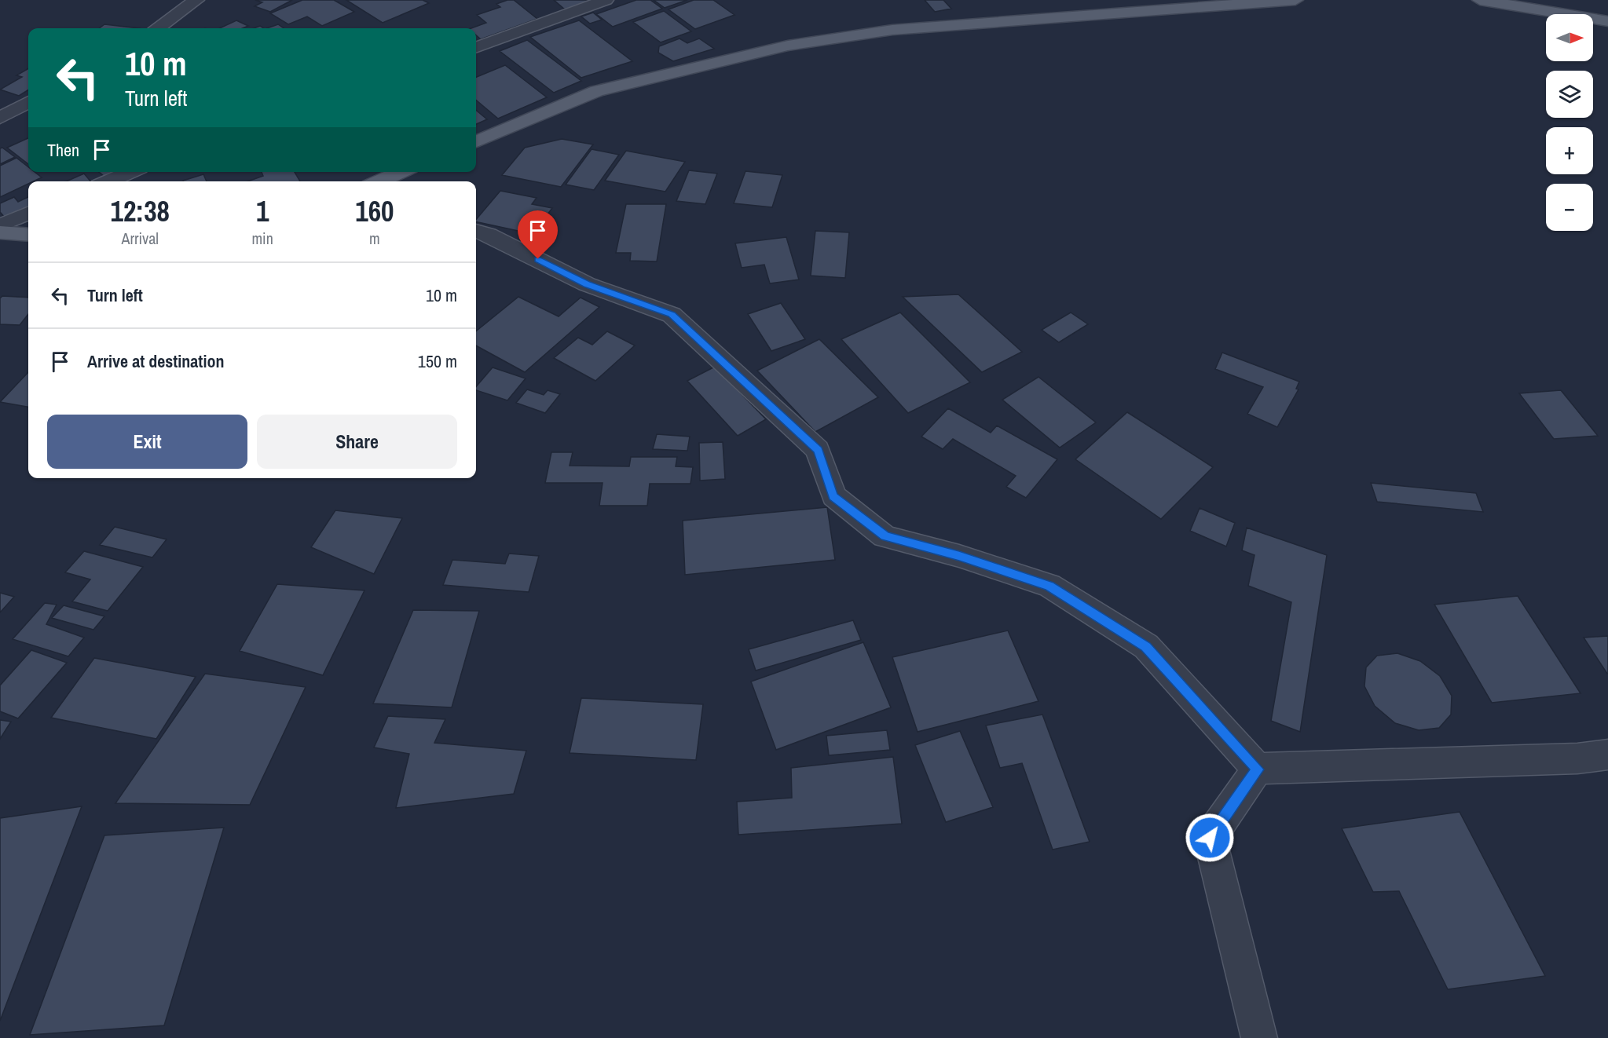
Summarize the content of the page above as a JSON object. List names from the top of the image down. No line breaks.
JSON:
{"north":"right","page":{"map_buttons":["+","−"],"turn":["10 m","Turn left"],"then":"Then","eta":["12:38","Arrival","1","min","160","m"],"list":[{"name":"Turn left","value":"10 m"},{"name":"Arrive at destination","value":"150 m"}],"buttons":["Exit","Share"]}}
